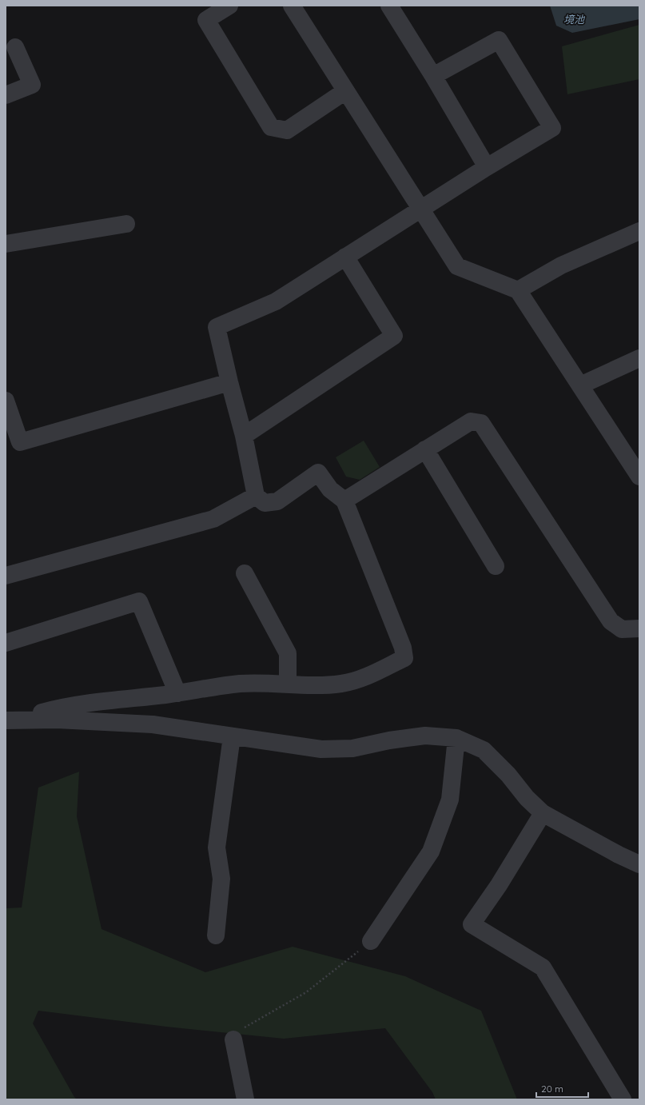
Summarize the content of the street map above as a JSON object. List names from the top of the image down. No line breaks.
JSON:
{"water":["境池"],"scale_bar":"20 m"}
